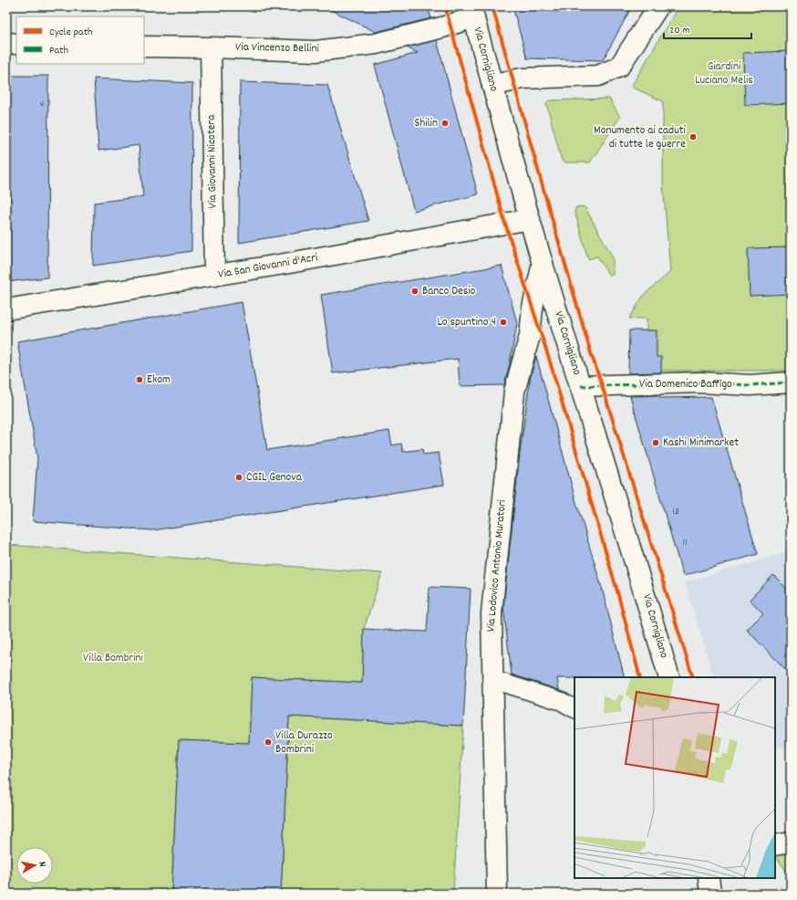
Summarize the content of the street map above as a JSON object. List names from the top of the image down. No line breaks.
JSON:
{"streets":{"street":["Via Vincenzo Bellini","Via Cornigliano","Via Giovanni Nicotera","Via San Giovanni d'Acri","Via Domenico Baffigo","Via Lodovico Antonio Muratori"]},"crossings":[["Via Vincenzo Bellini","Via Cornigliano"],["Via Vincenzo Bellini","Via Giovanni Nicotera"],["Via Cornigliano","Via San Giovanni d'Acri"],["Via Cornigliano","Via Domenico Baffigo"],["Via Cornigliano","Via Lodovico Antonio Muratori"],["Via Giovanni Nicotera","Via San Giovanni d'Acri"]],"parks":["Giardini Luciano Melis","Villa Bombrini"],"places":["Shilin","Monumento ai caduti di tutte le guerre","Banco Desio","Lo spuntino 4","Ekom","Kashi Minimarket","CGIL Genova","Villa Durazzo Bombrini"],"house_numbers":["4","13","11"],"legend":["Cycle path","Path"],"scale_bar":"20 m","north":"right"}
